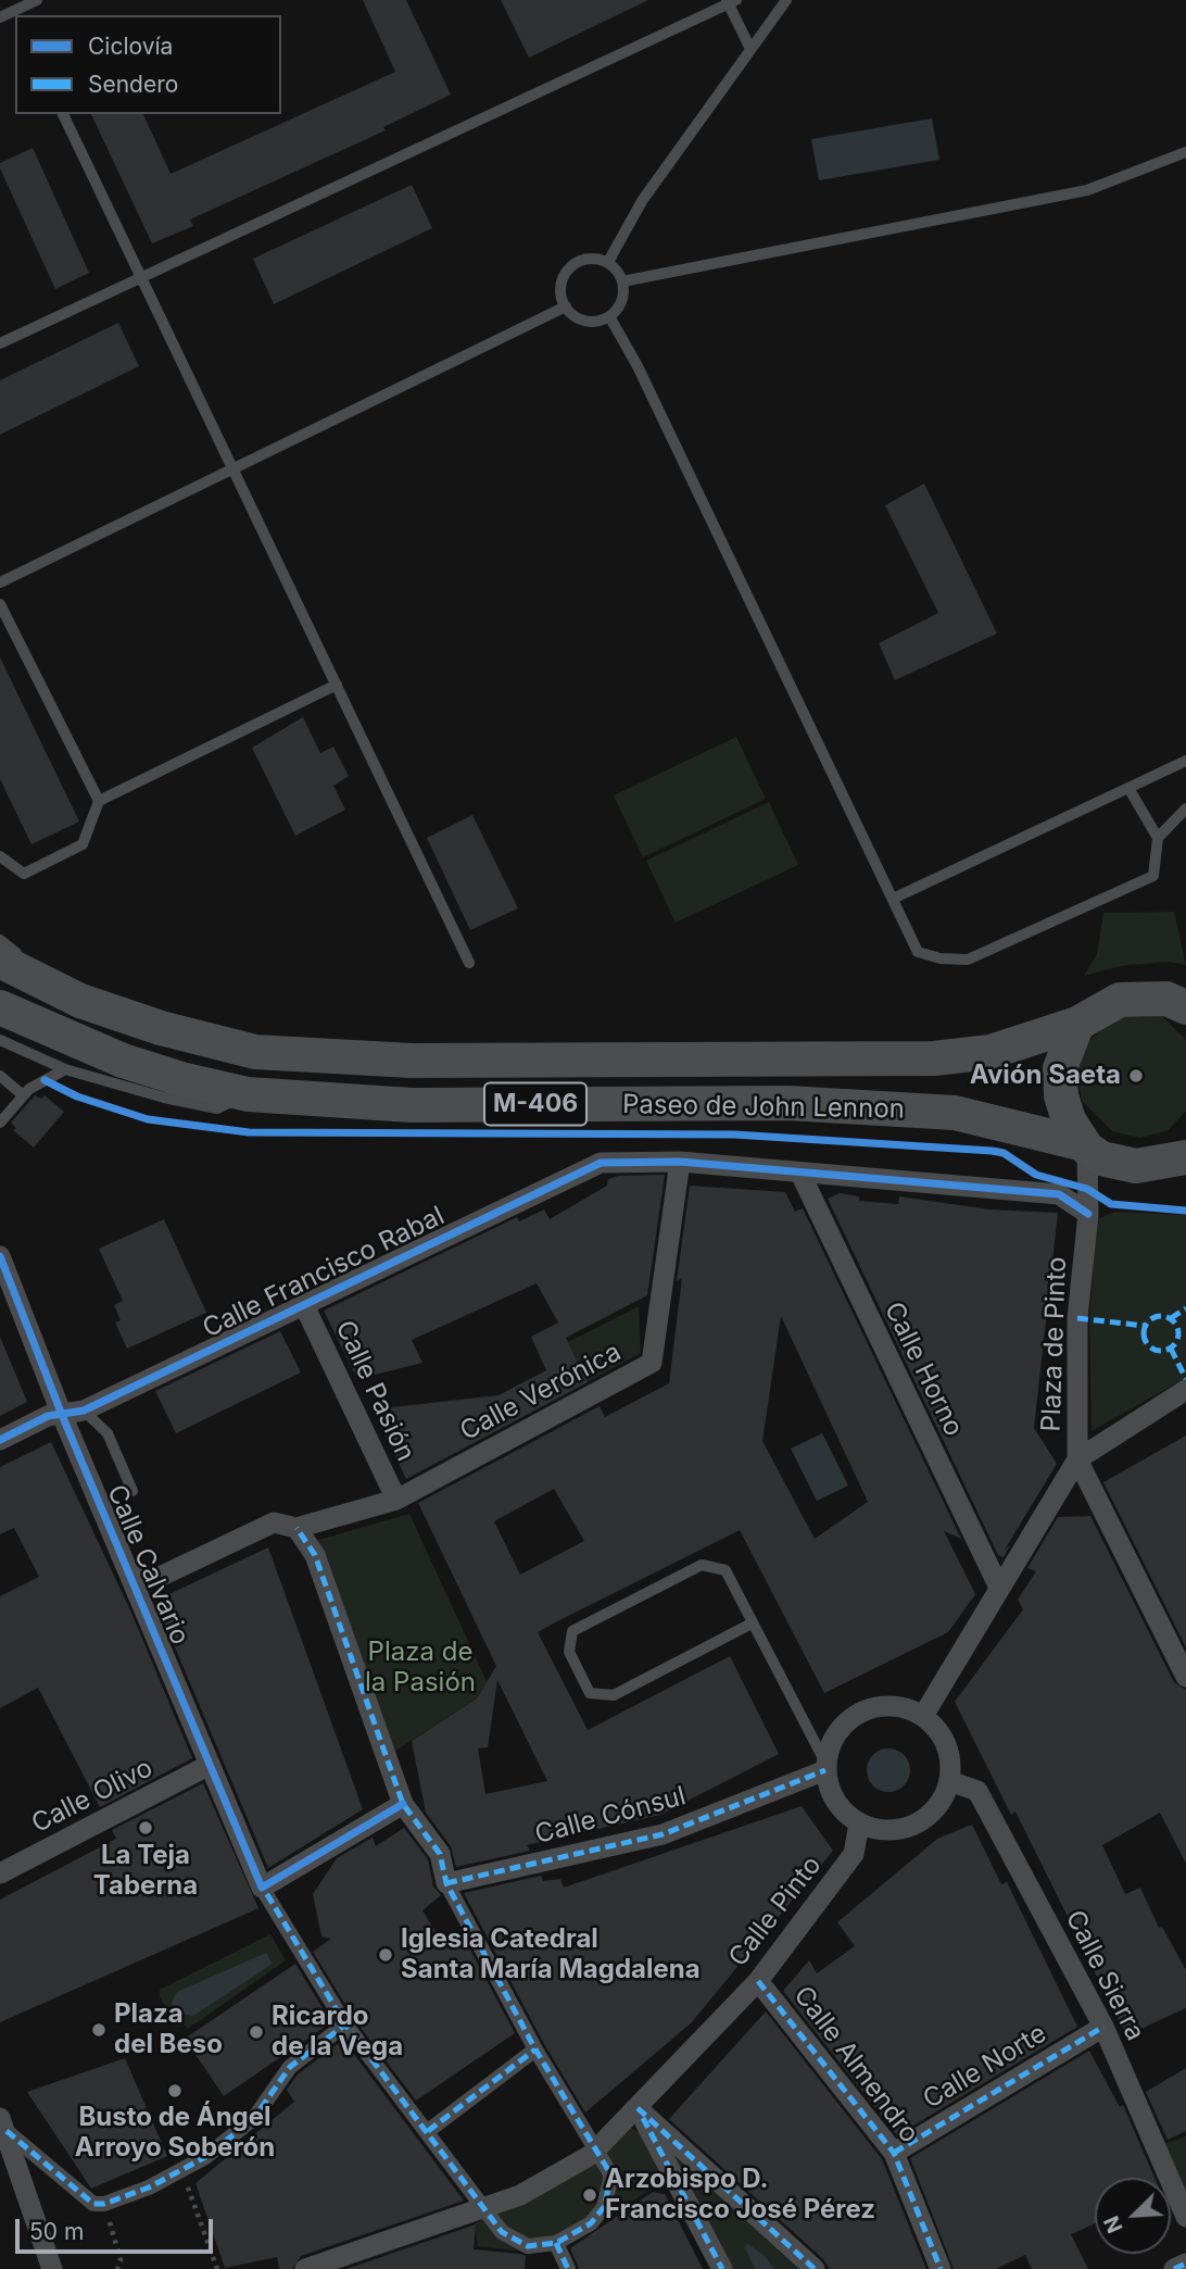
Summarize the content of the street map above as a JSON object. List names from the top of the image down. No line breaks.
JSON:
{"streets":{"highway":["M-406","Paseo de John Lennon"],"street":["Calle Francisco Rabal","Plaza de Pinto","Calle Horno","Calle Pasión","Calle Verónica","Calle Calvario","Calle Olivo","Calle Cónsul","Calle Pinto","Calle Sierra","Calle Almendro","Calle Norte"]},"crossings":[["M-406","Paseo de John Lennon"],["M-406","Plaza de Pinto"],["Paseo de John Lennon","Plaza de Pinto"],["Calle Francisco Rabal","Calle Pasión"],["Calle Francisco Rabal","Calle Verónica"],["Calle Francisco Rabal","Calle Calvario"],["Calle Pasión","Calle Verónica"],["Calle Calvario","Calle Olivo"],["Calle Calvario","Calle Pinto"],["Calle Cónsul","Calle Pinto"],["Calle Cónsul","Calle Sierra"],["Calle Pinto","Calle Sierra"],["Calle Pinto","Calle Almendro"],["Calle Sierra","Calle Norte"],["Calle Almendro","Calle Norte"]],"parks":["Plaza de la Pasión"],"places":["Avión Saeta","La Teja Taberna","Iglesia Catedral Santa María Magdalena","Plaza del Beso","Ricardo de la Vega","Busto de Ángel Arroyo Soberón","Arzobispo D. Francisco José Pérez"],"legend":["Ciclovía","Sendero"],"scale_bar":"50 m","north":"bottom left"}
